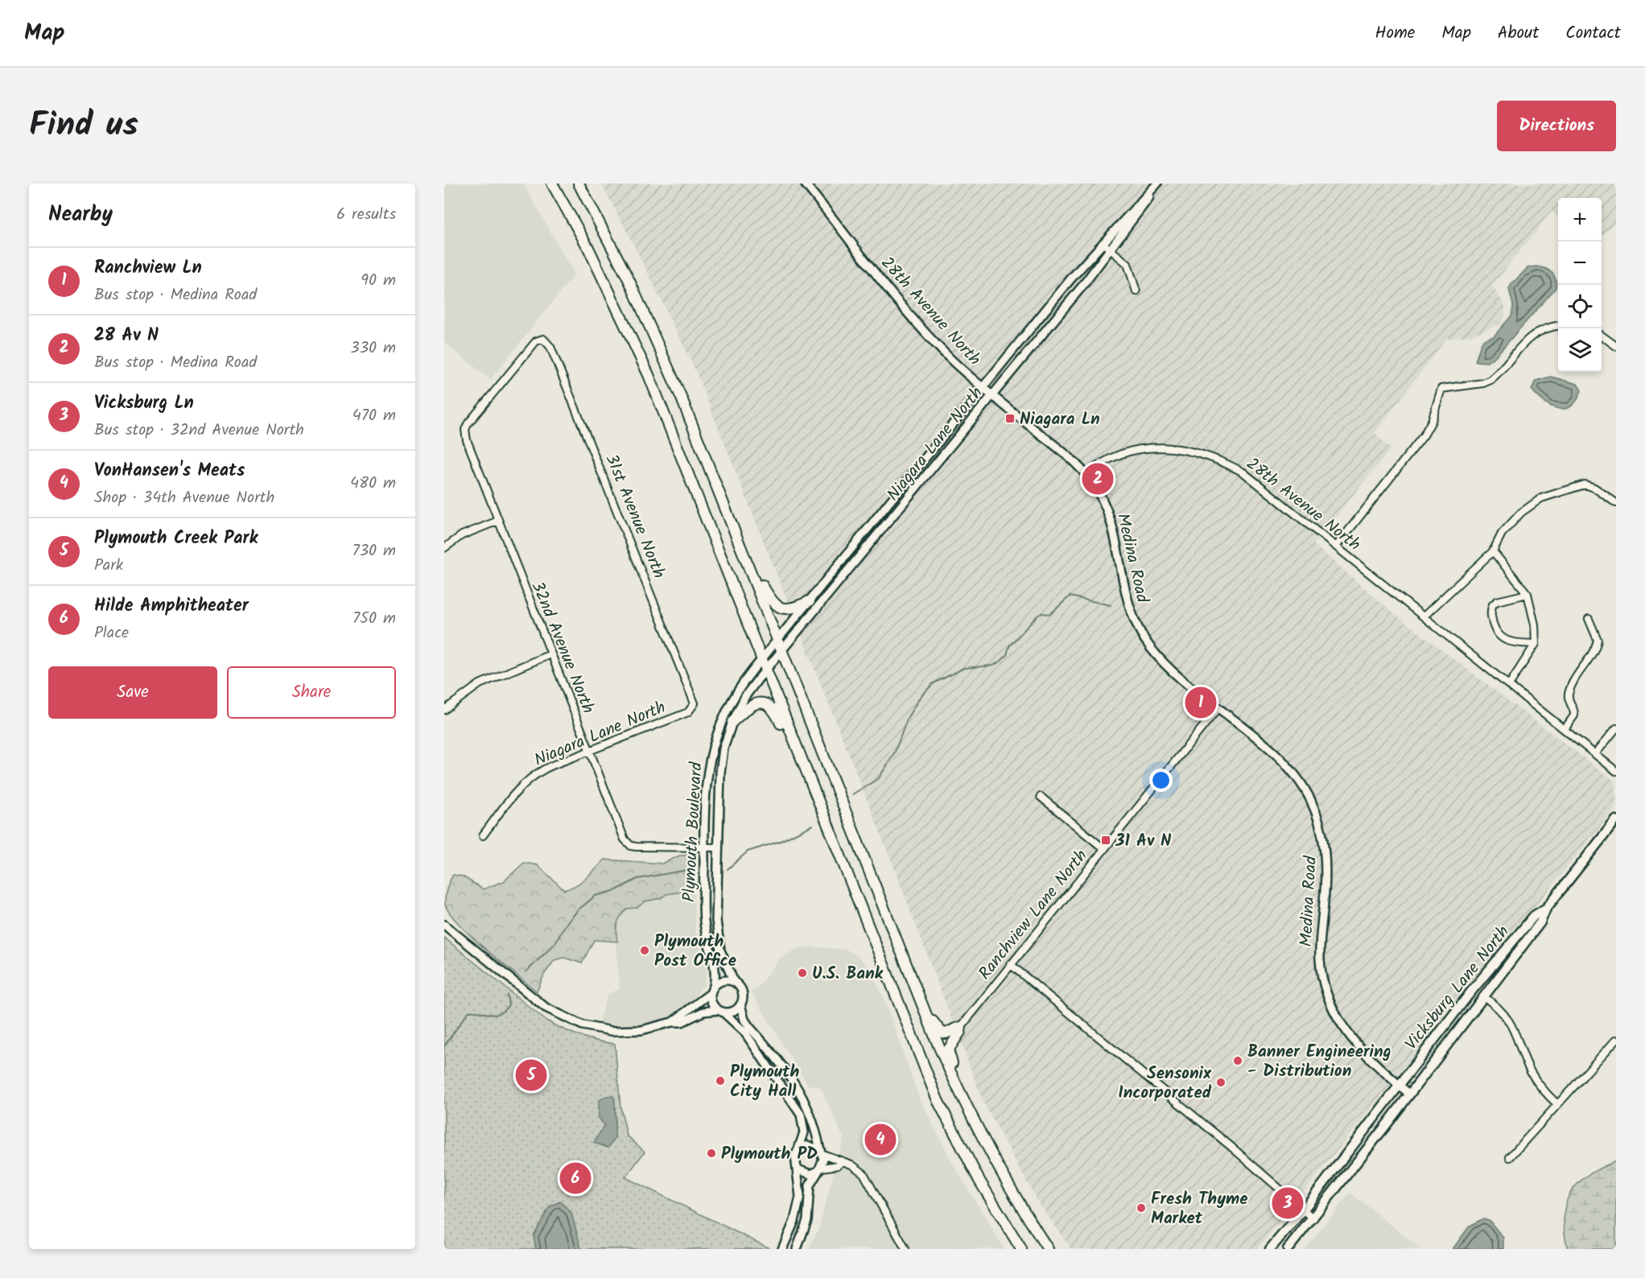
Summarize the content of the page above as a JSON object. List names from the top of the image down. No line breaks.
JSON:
{"streets":{"main road":["Vicksburg Lane North"],"street":["28th Avenue North","Niagara Lane North","31st Avenue North","Medina Road","32nd Avenue North","Plymouth Boulevard","Ranchview Lane North"]},"crossings":[["28th Avenue North","Niagara Lane North"],["28th Avenue North","Medina Road"],["Niagara Lane North","31st Avenue North"],["Niagara Lane North","32nd Avenue North"],["Niagara Lane North","Plymouth Boulevard"],["31st Avenue North","32nd Avenue North"],["Medina Road","Ranchview Lane North"],["Medina Road","Vicksburg Lane North"],["32nd Avenue North","Plymouth Boulevard"]],"places":{"transit":["Niagara Ln","31 Av N"],"other":["Plymouth Post Office","U.S. Bank","Banner Engineering - Distribution","Plymouth City Hall","Sensonix Incorporated","Plymouth PD","Fresh Thyme Market"]},"page":{"header":"Map","nav":["Home","Map","About","Contact"],"title":"Find us","buttons":["Directions",["Save","Share"]],"heading":["Nearby","6 results"],"map_buttons":["+","−"],"list":[{"mark":"1","name":"Ranchview Ln","note":"Bus stop · Medina Road","value":"90 m"},{"mark":"2","name":"28 Av N","note":"Bus stop · Medina Road","value":"330 m"},{"mark":"3","name":"Vicksburg Ln","note":"Bus stop · 32nd Avenue North","value":"470 m"},{"mark":"4","name":"VonHansen's Meats","note":"Shop · 34th Avenue North","value":"480 m"},{"mark":"5","name":"Plymouth Creek Park","note":"Park","value":"730 m"},{"mark":"6","name":"Hilde Amphitheater","note":"Place","value":"750 m"}],"pins":["2","1","5","4","6","3"]}}
